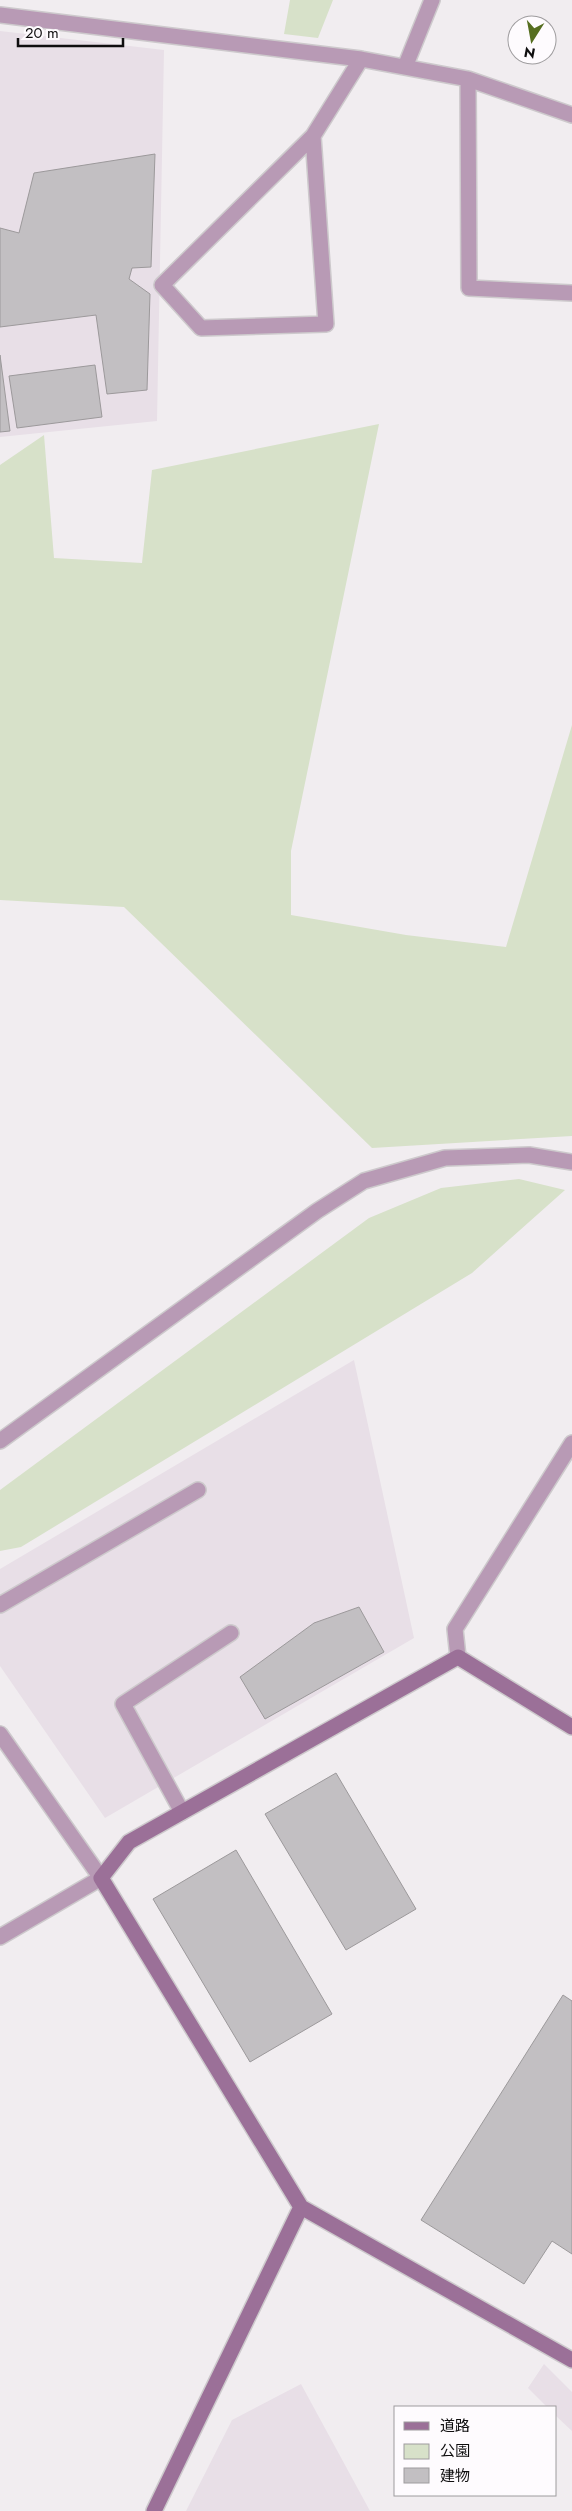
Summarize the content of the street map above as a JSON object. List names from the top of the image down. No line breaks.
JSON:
{"legend":["道路","公園","建物"],"scale_bar":"20 m","north":"bottom"}
